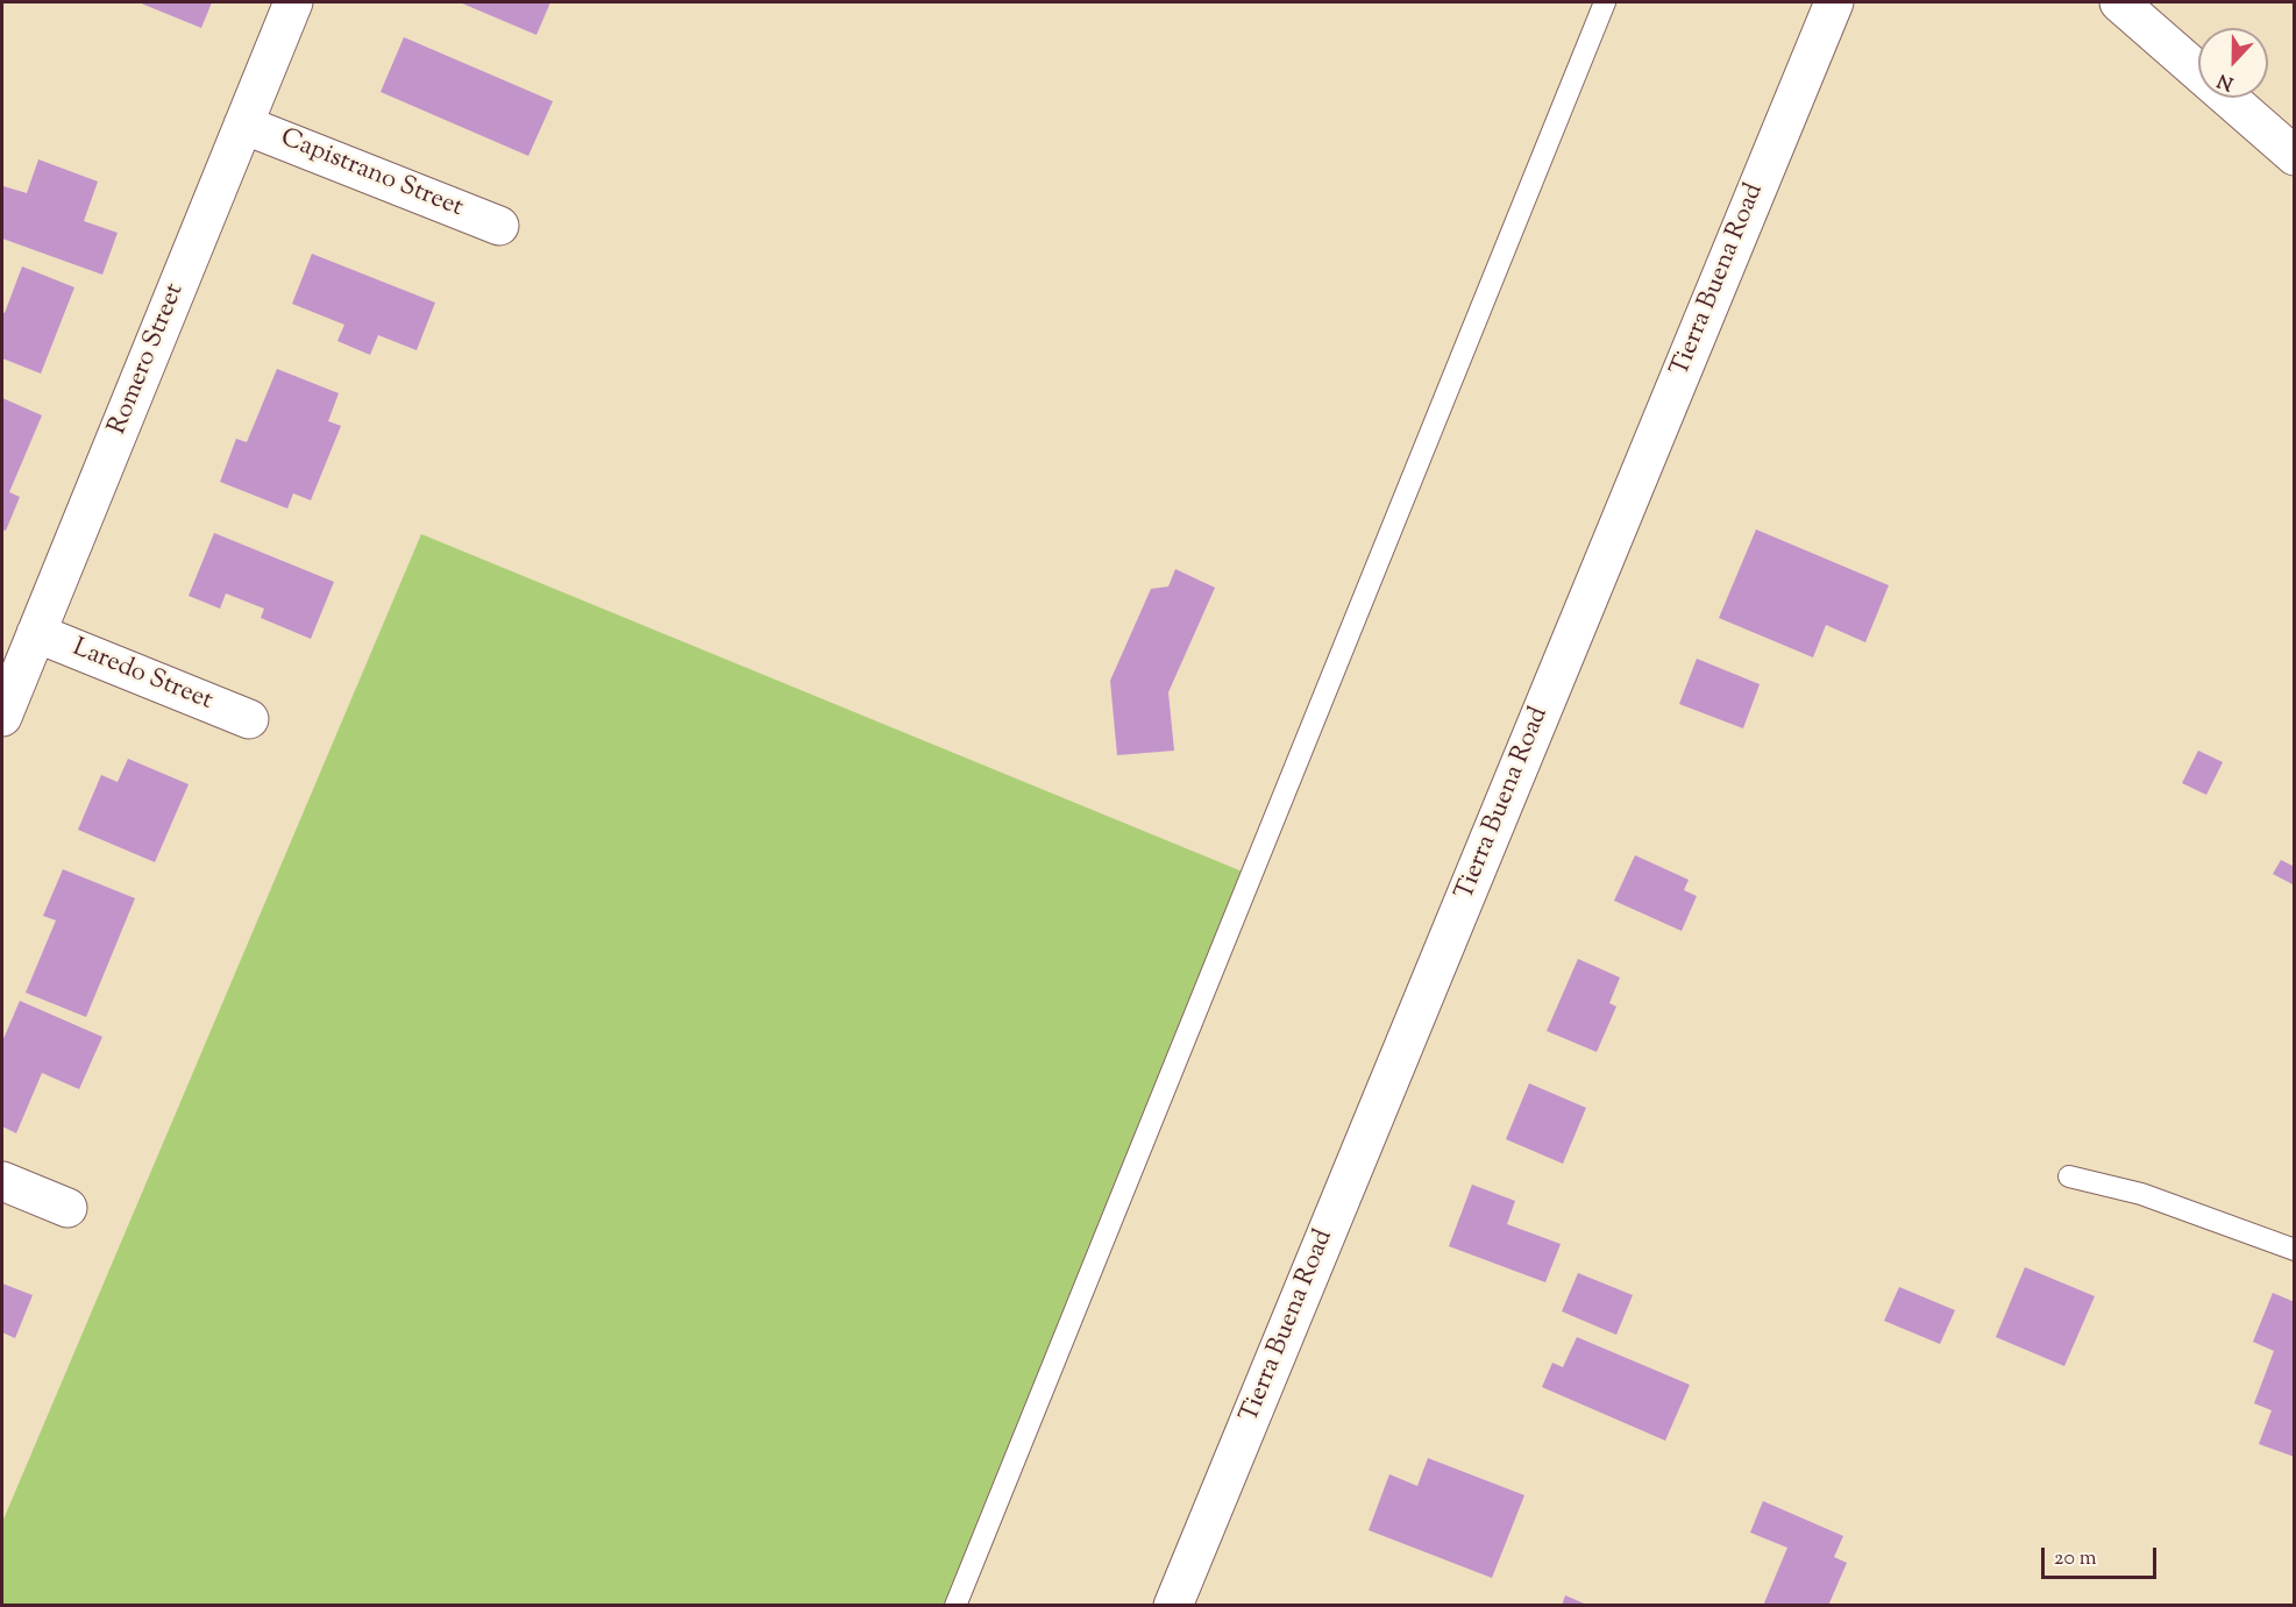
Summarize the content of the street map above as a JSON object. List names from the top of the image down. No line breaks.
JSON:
{"streets":{"street":["Capistrano Street","Tierra Buena Road","Romero Street","Laredo Street"]},"crossings":[["Capistrano Street","Romero Street"],["Romero Street","Laredo Street"]],"scale_bar":"20 m","north":"bottom"}
